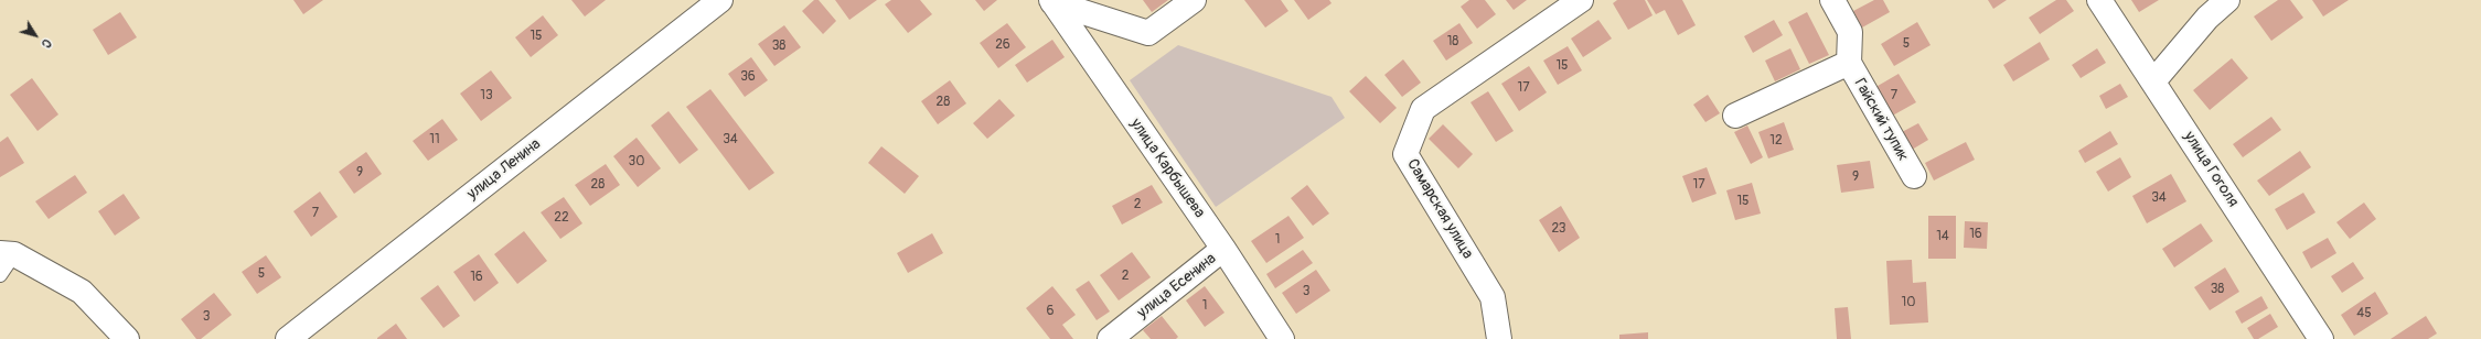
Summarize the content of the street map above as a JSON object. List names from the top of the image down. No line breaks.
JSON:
{"streets":{"street":["Гайский тупик","улица Карбышева","улица Ленина","улица Гоголя","Самарская улица","улица Есенина"]},"crossings":[["улица Карбышева","улица Есенина"]],"house_numbers":["15","18","5","26","38","15","36","17","13","7","28","11","34","12","30","9","9","28","17","34","15","2","7","22","23","16","14","1","5","2","16","38","3","10","1","6","45","3"],"north":"bottom right"}
